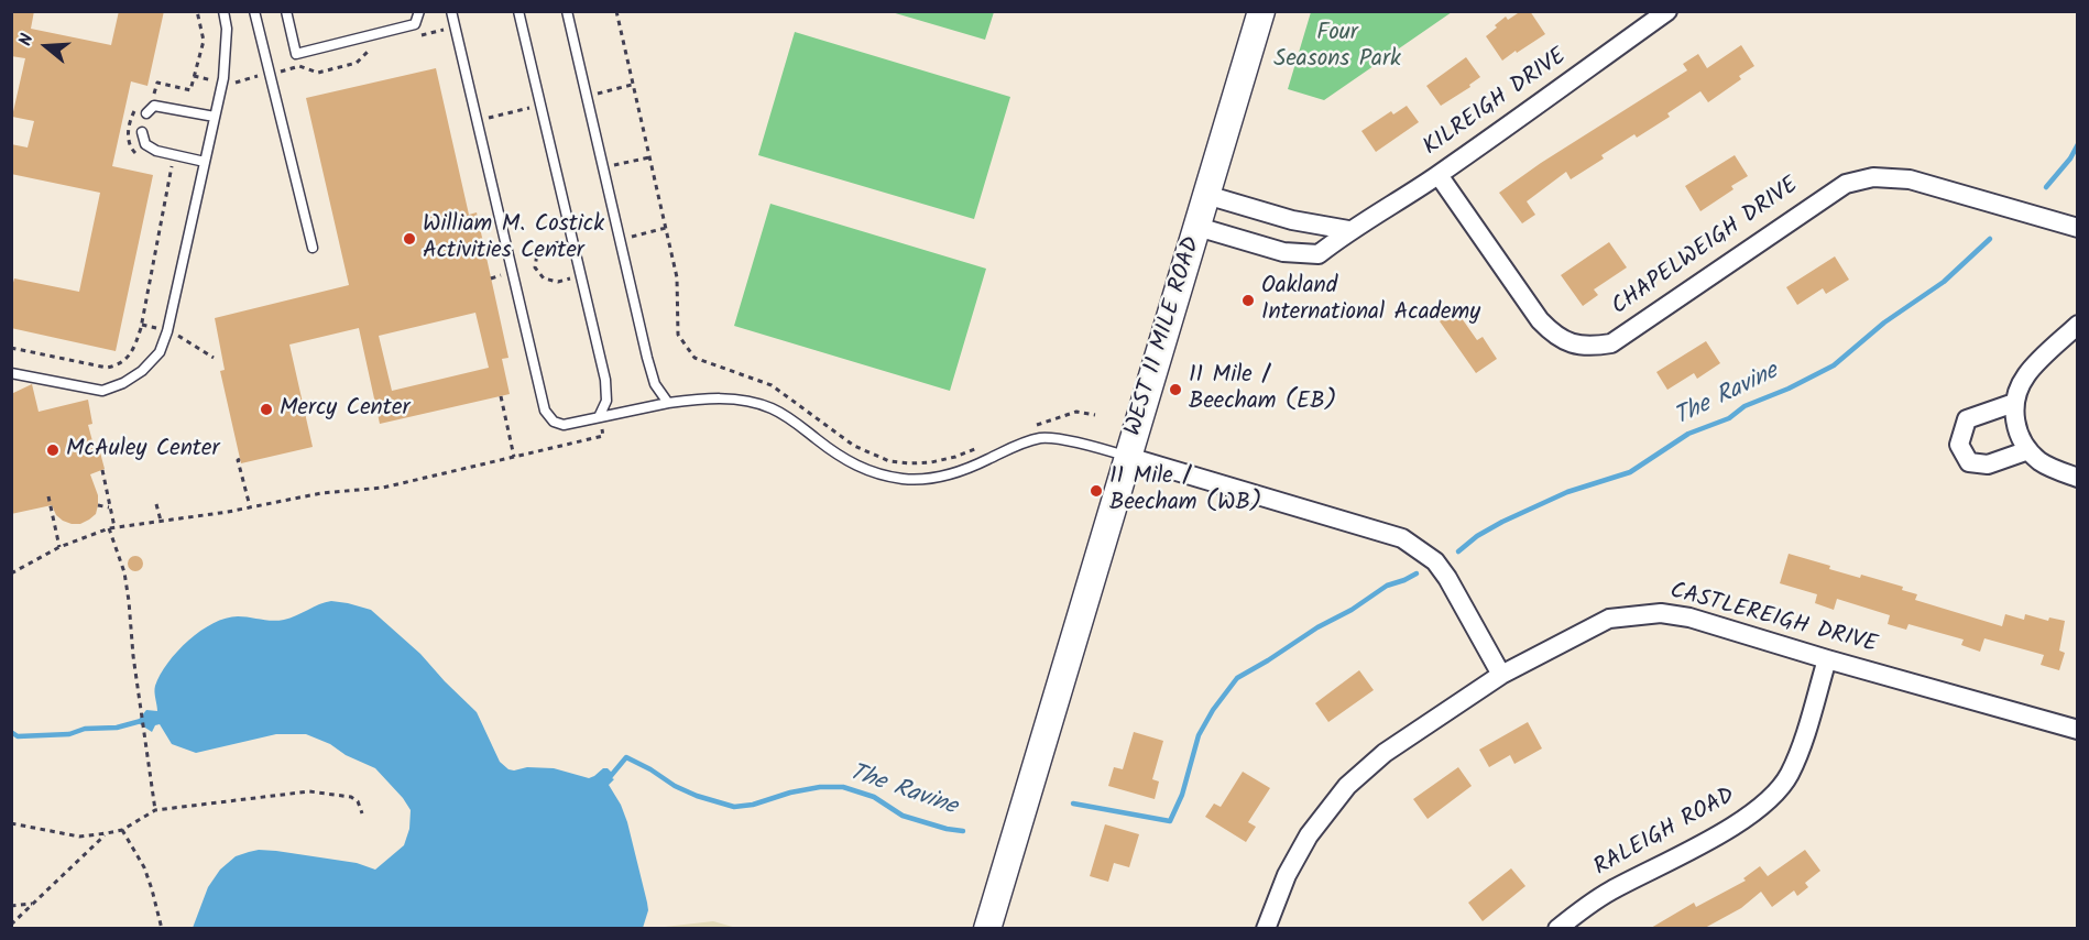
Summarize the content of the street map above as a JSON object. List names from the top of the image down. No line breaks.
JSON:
{"streets":{"street":["KILREIGH DRIVE","CHAPELWEIGH DRIVE","WEST 11 MILE ROAD","CASTLEREIGH DRIVE","RALEIGH ROAD"]},"crossings":[["KILREIGH DRIVE","CHAPELWEIGH DRIVE"],["KILREIGH DRIVE","WEST 11 MILE ROAD"],["CASTLEREIGH DRIVE","RALEIGH ROAD"]],"water":["The Ravine"],"parks":["Four Seasons Park"],"places":["William M. Costick Activities Center","Oakland International Academy","11 Mile / Beecham (EB)","Mercy Center","McAuley Center","11 Mile / Beecham (WB)"],"north":"left"}
